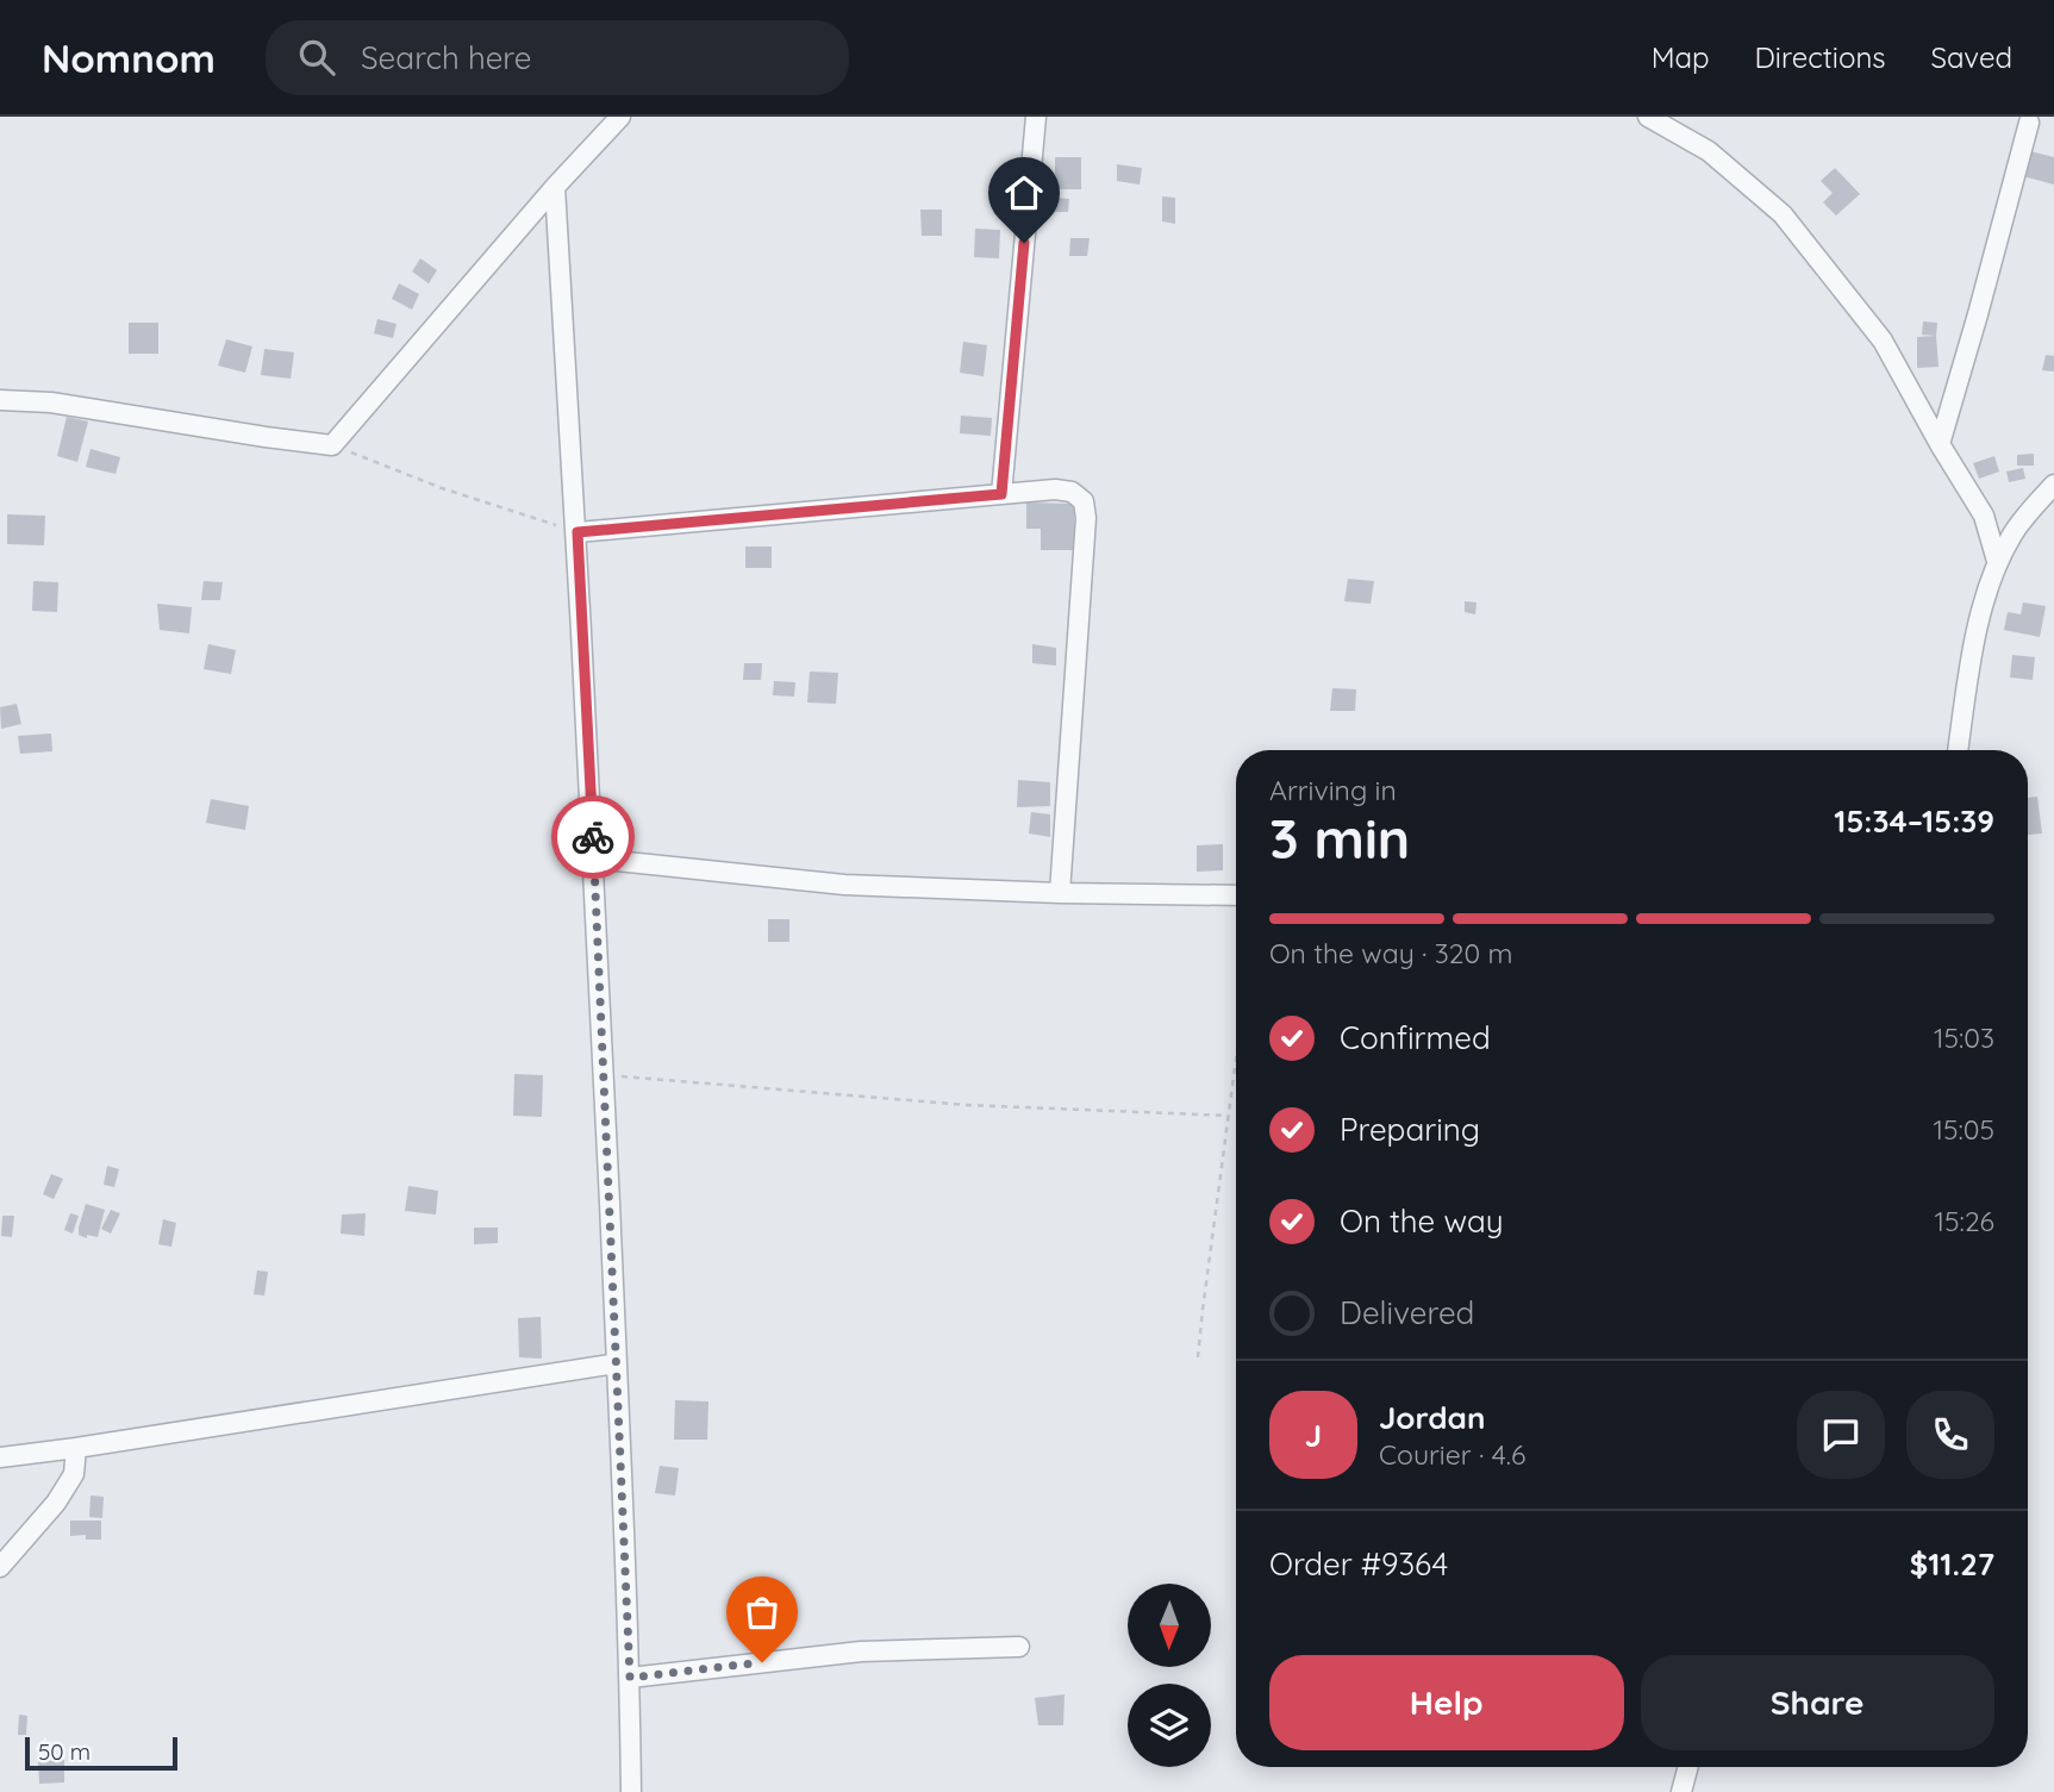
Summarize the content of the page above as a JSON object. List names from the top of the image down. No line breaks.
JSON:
{"scale_bar":"50 m","north":"bottom","page":{"header":"Nomnom","search":"Search here","nav":["Map","Directions","Saved"],"heading":["3 min","Arriving in","15:34–15:39"],"panel":["Jordan","Courier · 4.6","Order #9364","$11.27"],"bar":"On the way · 320 m","list":[["Confirmed","15:03"],["Preparing","15:05"],["On the way","15:26"],"Delivered"],"round":"J","buttons":["Help","Share"],"scale":"50 m"}}
